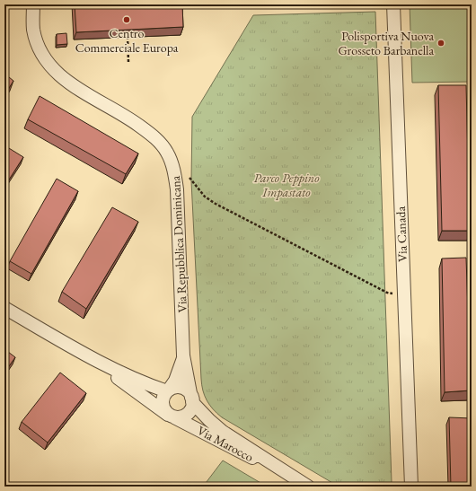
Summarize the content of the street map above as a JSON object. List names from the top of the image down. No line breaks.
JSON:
{"streets":{"street":["Via Canada","Via Repubblica Dominicana","Via Marocco"]},"crossings":[["Via Repubblica Dominicana","Via Marocco"]],"parks":["Parco Peppino Impastato"],"places":["Centro Commerciale Europa","Polisportiva Nuova Grosseto Barbanella"]}
